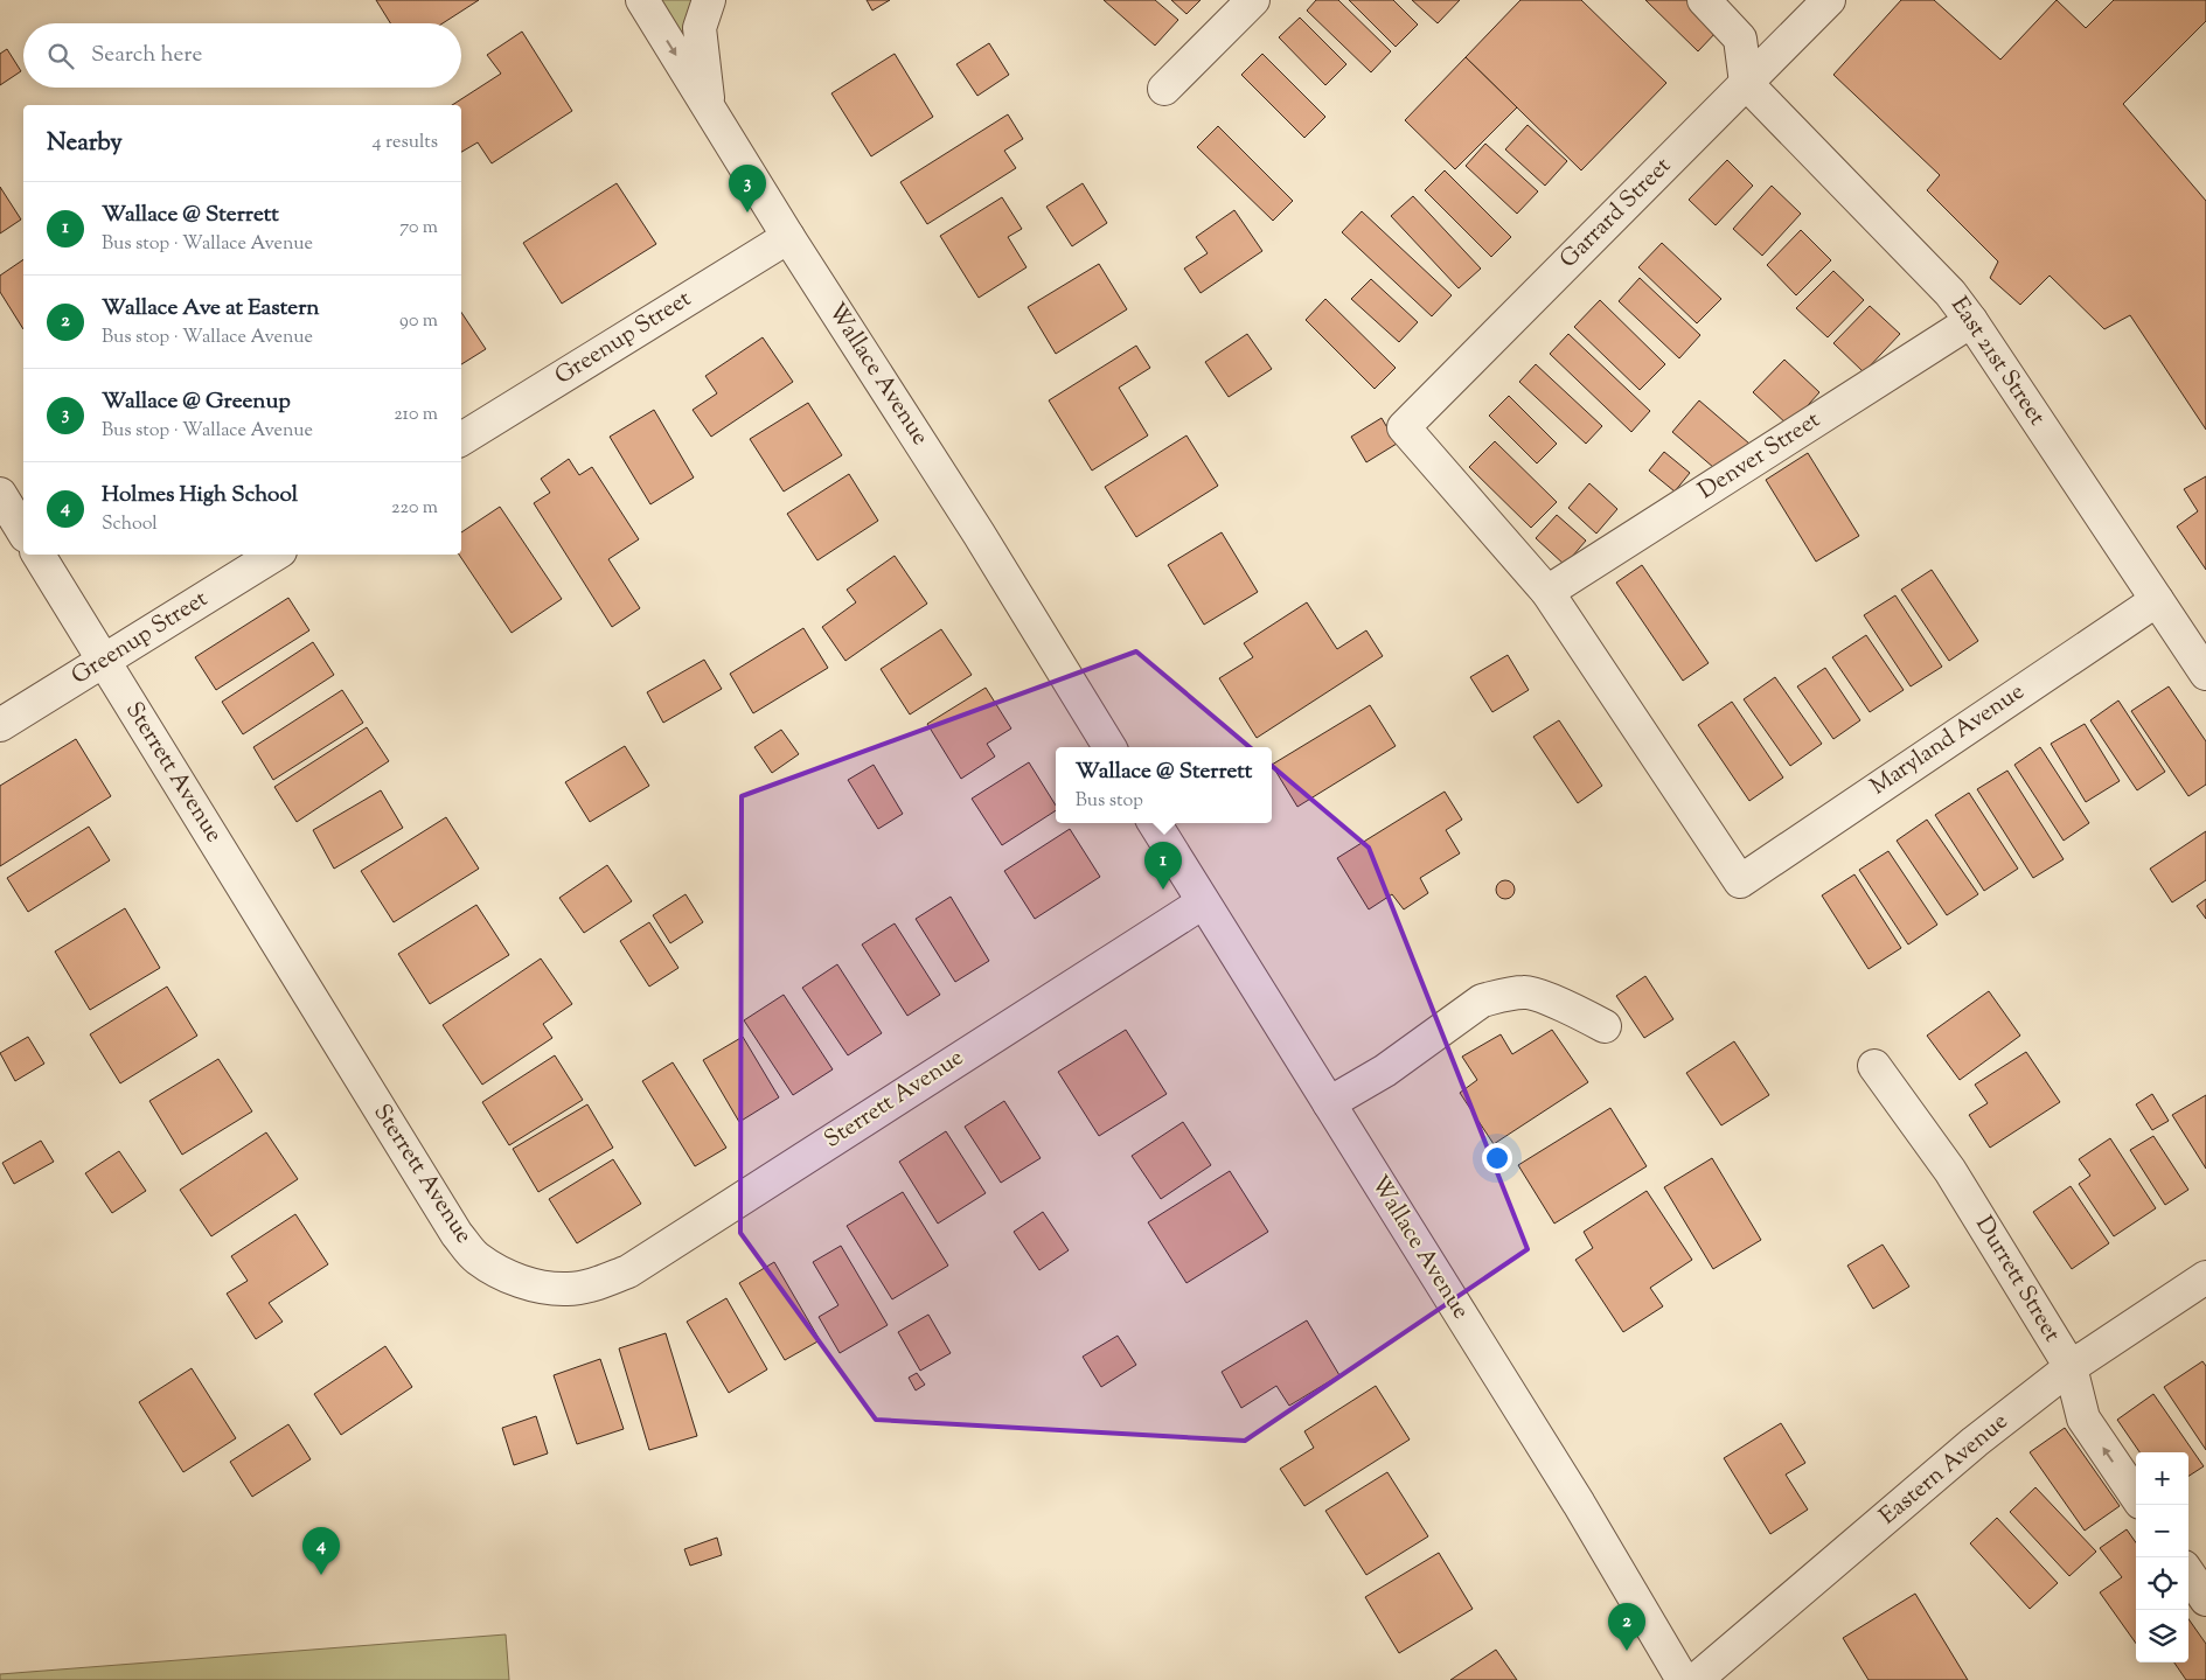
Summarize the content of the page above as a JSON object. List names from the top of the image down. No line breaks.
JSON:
{"streets":{"street":["Garrard Street","Greenup Street","East 21st Street","Wallace Avenue","Denver Street","Maryland Avenue","Sterrett Avenue","Durrett Street","Eastern Avenue"]},"crossings":[["Garrard Street","East 21st Street"],["Garrard Street","Denver Street"],["Garrard Street","Maryland Avenue"],["Greenup Street","Wallace Avenue"],["Greenup Street","Sterrett Avenue"],["East 21st Street","Denver Street"],["East 21st Street","Maryland Avenue"],["Wallace Avenue","Sterrett Avenue"],["Denver Street","Maryland Avenue"],["Durrett Street","Eastern Avenue"]],"page":{"search":"Search here","heading":["Nearby","4 results"],"pins":["3","1","4","2"],"list":[{"mark":"1","name":"Wallace @ Sterrett","note":"Bus stop · Wallace Avenue","value":"70 m"},{"mark":"2","name":"Wallace Ave at Eastern","note":"Bus stop · Wallace Avenue","value":"90 m"},{"mark":"3","name":"Wallace @ Greenup","note":"Bus stop · Wallace Avenue","value":"210 m"},{"mark":"4","name":"Holmes High School","note":"School","value":"220 m"}],"popup":["Wallace @ Sterrett","Bus stop"],"map_buttons":["+","−"]}}
